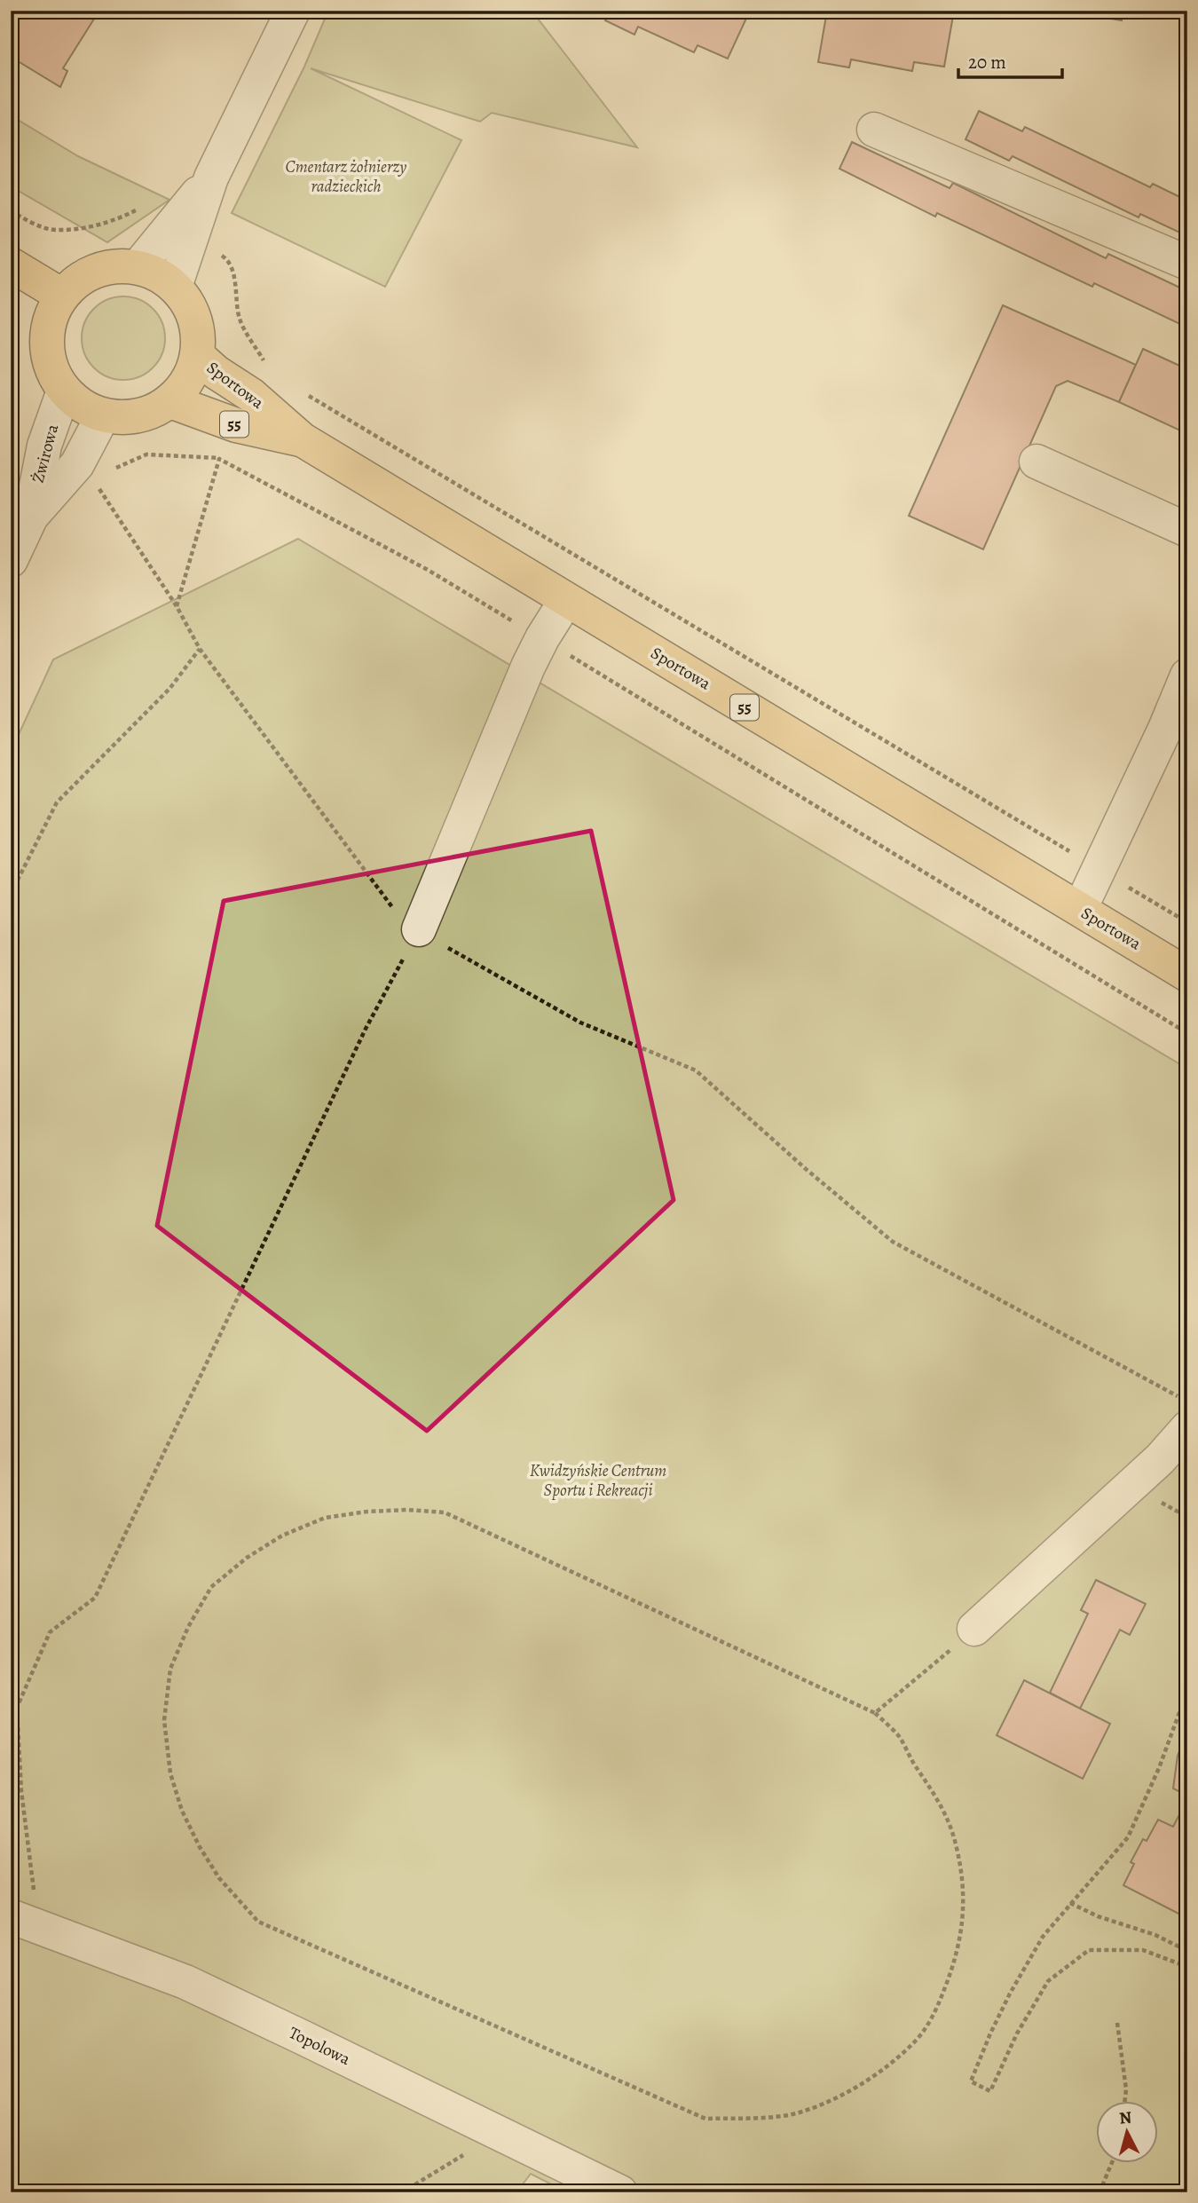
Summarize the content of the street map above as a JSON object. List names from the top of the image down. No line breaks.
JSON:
{"streets":{"main road":["Sportowa","55"],"street":["Żwirowa","Topolowa"]},"crossings":[["Sportowa","Żwirowa"]],"parks":["Cmentarz żołnierzy radzieckich","Kwidzyńskie Centrum Sportu i Rekreacji"],"scale_bar":"20 m","north":"top"}
